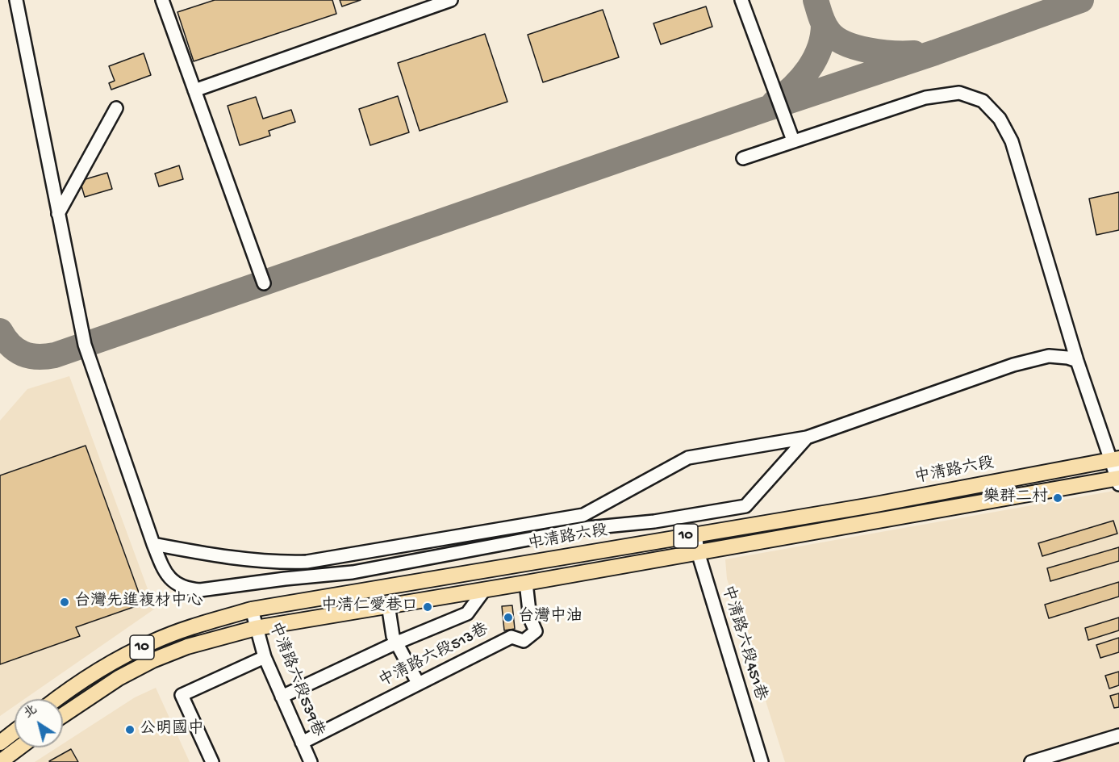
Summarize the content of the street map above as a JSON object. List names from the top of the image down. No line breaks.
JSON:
{"streets":{"main road":["中清路六段","10"],"street":["中清路六段451巷","中清路六段513巷","中清路六段539巷"]},"crossings":[["中清路六段","中清路六段451巷"],["中清路六段","中清路六段539巷"],["10","中清路六段451巷"],["10","中清路六段513巷"],["10","中清路六段539巷"],["中清路六段513巷","中清路六段539巷"]],"places":["樂群二村","台灣先進複材中心","中清仁愛巷口","台灣中油","公明國中"],"north":"top left"}
